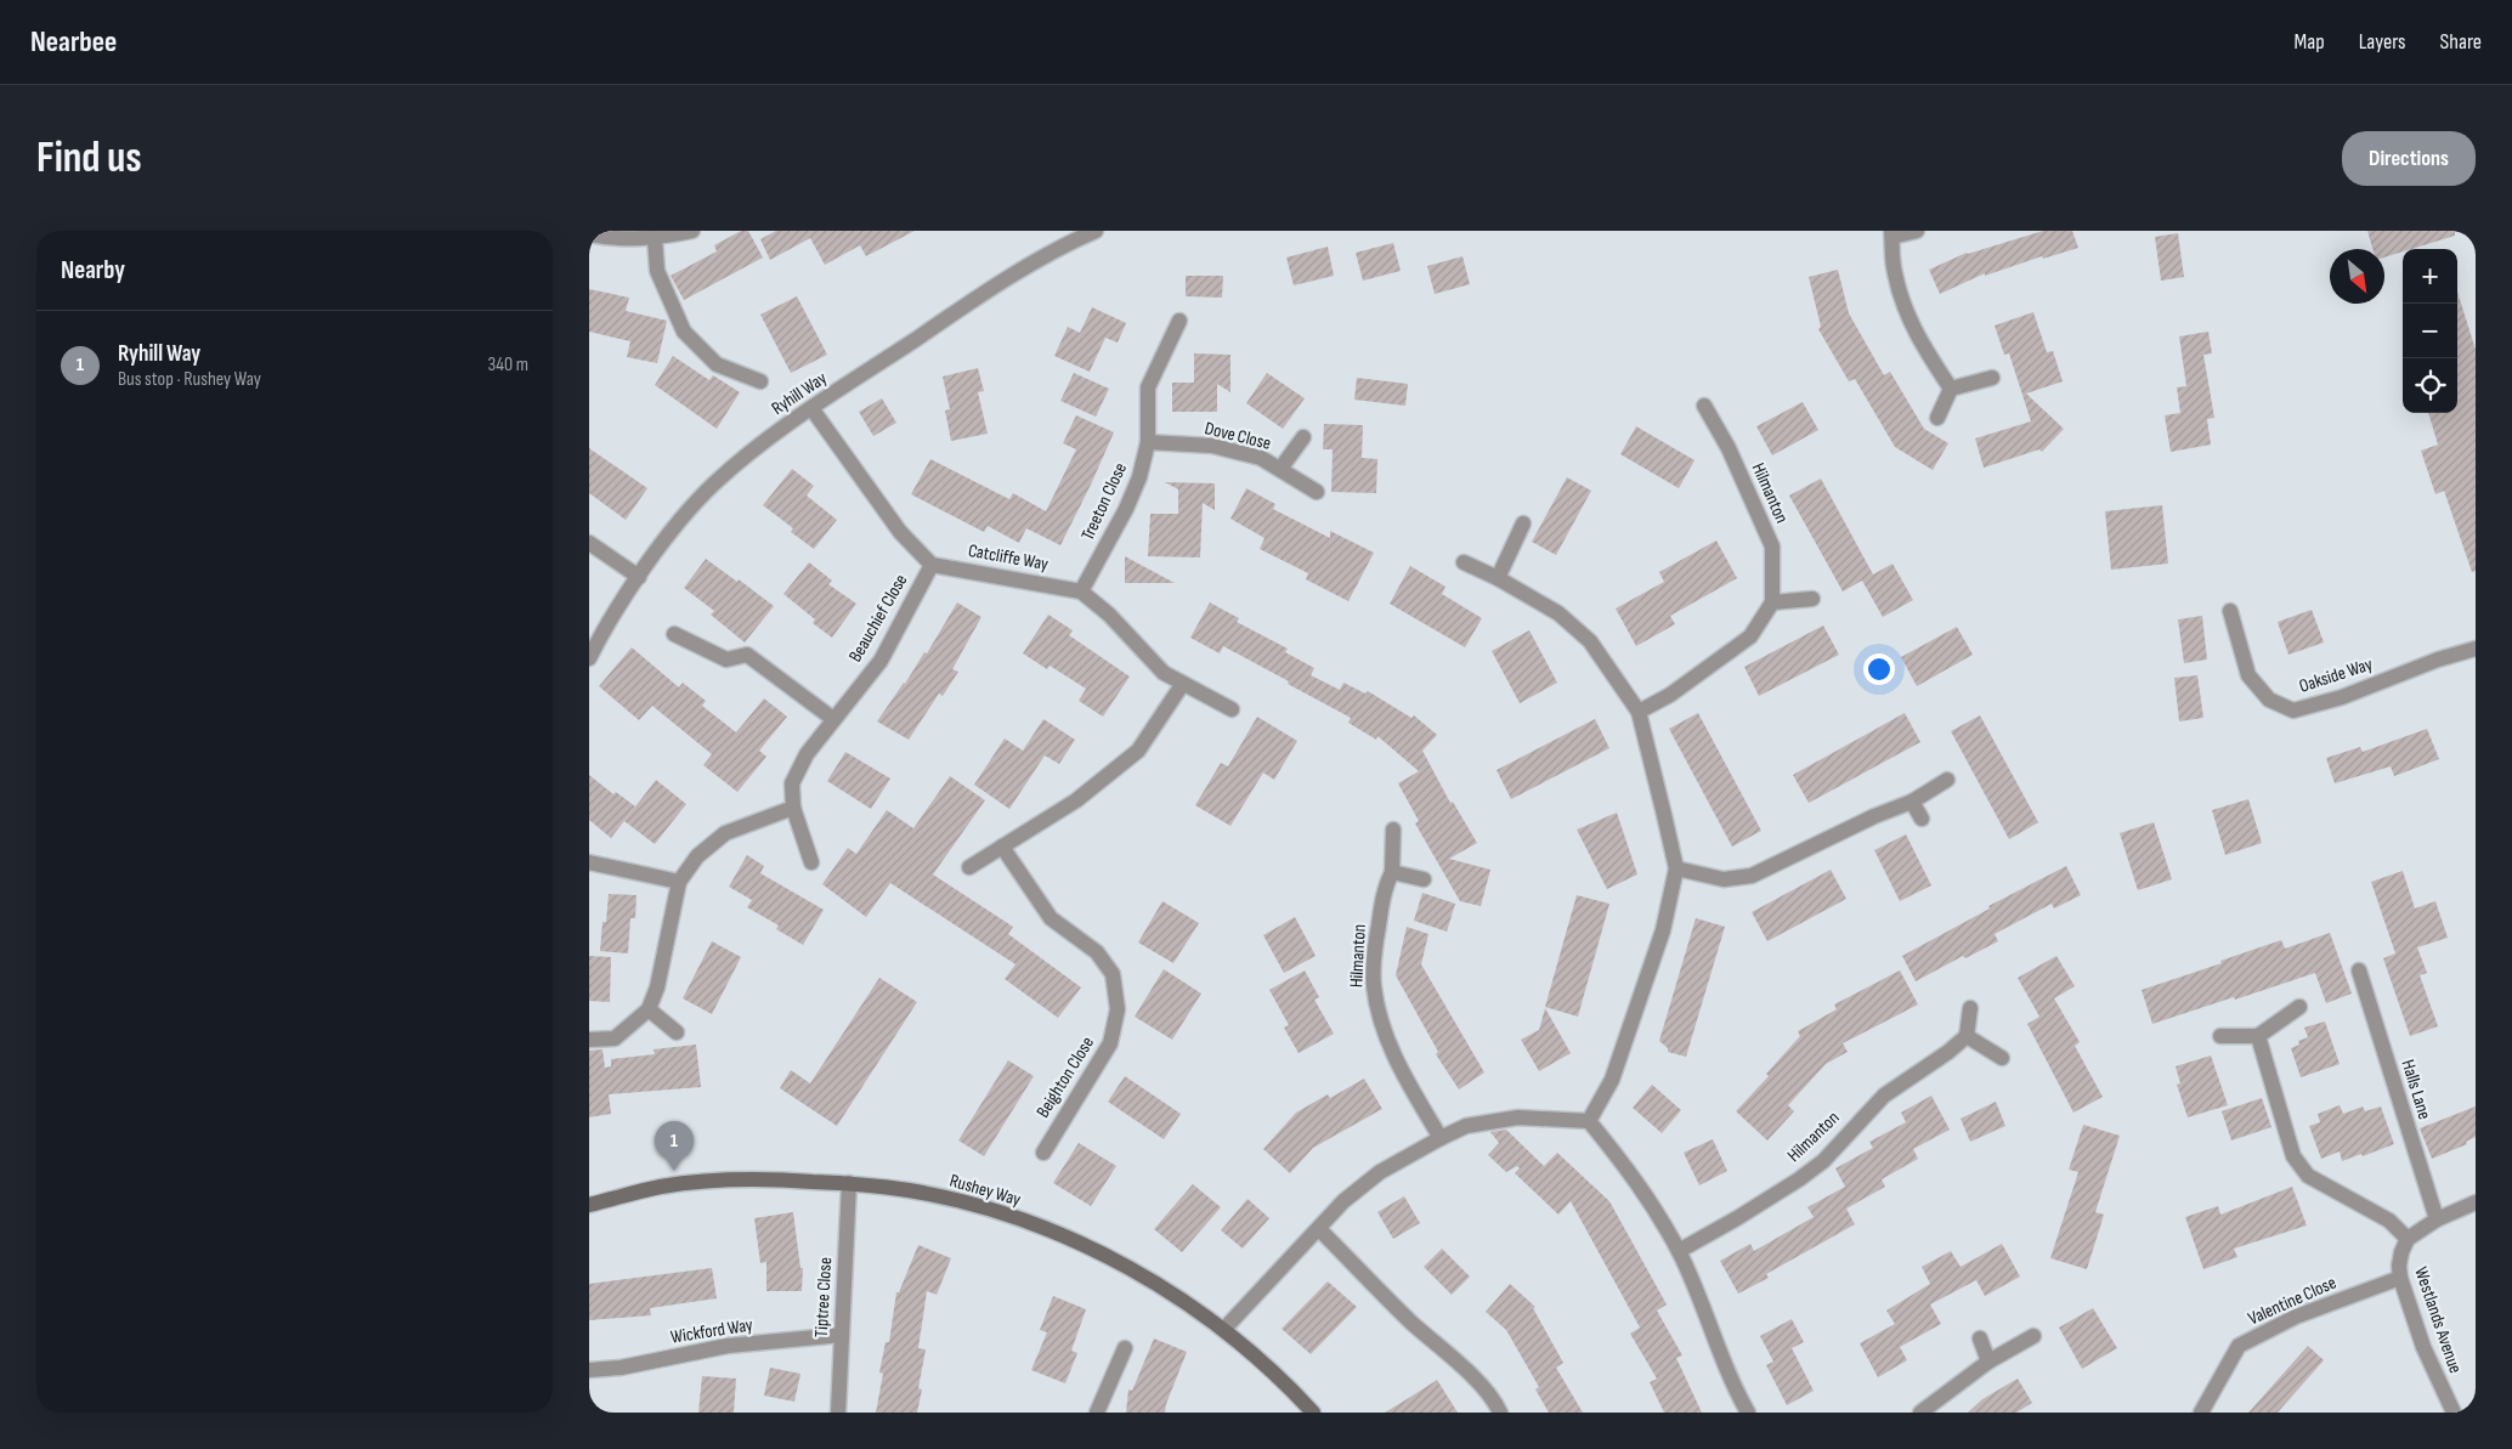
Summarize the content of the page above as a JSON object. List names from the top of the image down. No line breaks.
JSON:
{"streets":{"street":["Ryhill Way","Dove Close","Hilmanton","Treeton Close","Catcliffe Way","Beauchief Close","Oakside Way","Beighton Close","Halls Lane","Rushey Way","Tiptree Close","Valentine Close","Westlands Avenue","Wickford Way"]},"crossings":[["Dove Close","Treeton Close"],["Treeton Close","Catcliffe Way"],["Catcliffe Way","Beauchief Close"],["Rushey Way","Tiptree Close"],["Tiptree Close","Wickford Way"],["Valentine Close","Westlands Avenue"]],"north":"bottom right","page":{"header":"Nearbee","nav":["Map","Layers","Share"],"buttons":"Directions","title":"Find us","heading":"Nearby","map_buttons":["+","−"],"list":[{"mark":"1","name":"Ryhill Way","note":"Bus stop · Rushey Way","value":"340 m"}],"pins":"1"}}
